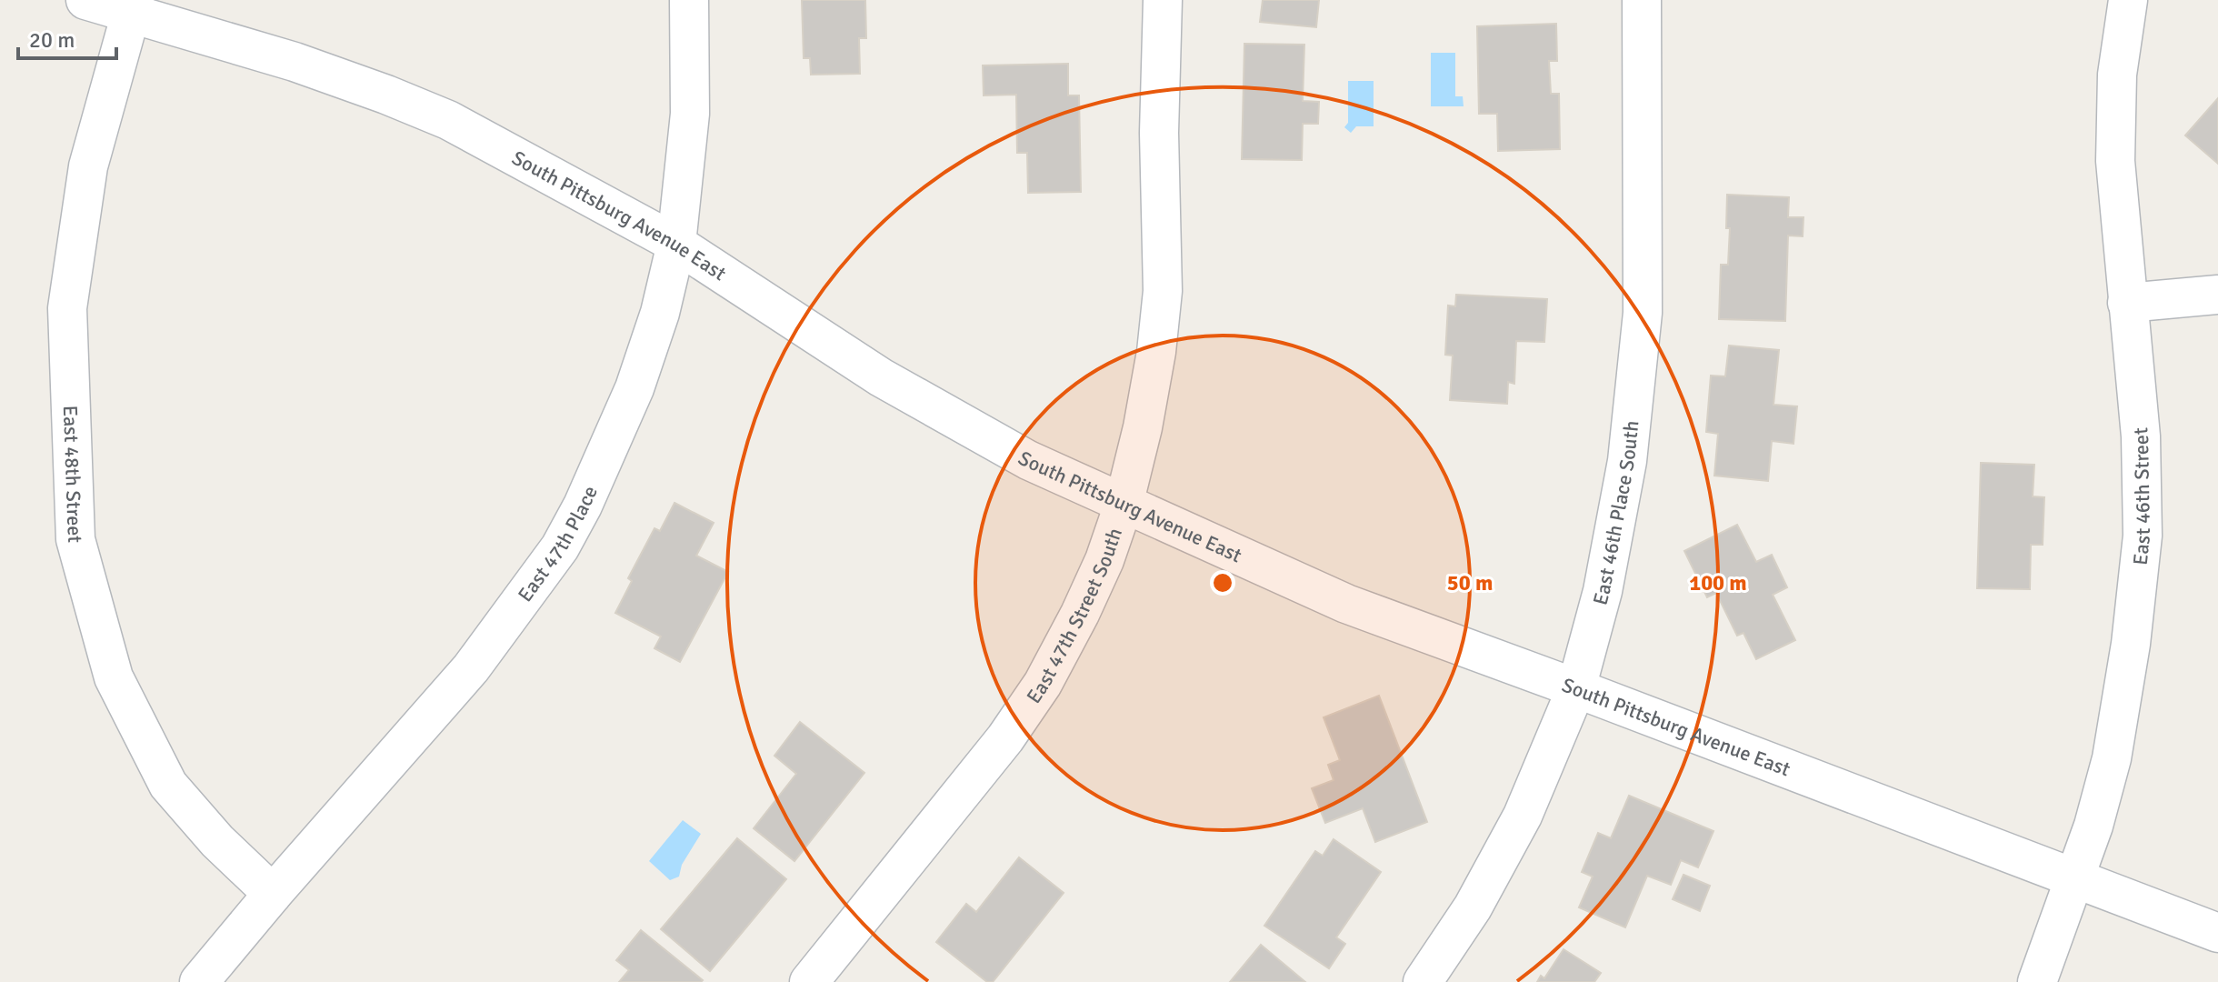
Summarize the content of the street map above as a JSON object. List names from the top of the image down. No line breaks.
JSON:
{"streets":{"street":["South Pittsburg Avenue East","East 48th Street","East 46th Street","East 46th Place South","East 47th Place","East 47th Street South"]},"crossings":[["South Pittsburg Avenue East","East 48th Street"],["South Pittsburg Avenue East","East 46th Street"],["South Pittsburg Avenue East","East 46th Place South"],["South Pittsburg Avenue East","East 47th Place"],["South Pittsburg Avenue East","East 47th Street South"],["East 48th Street","East 47th Place"]],"scale_bar":"20 m","rings":["50 m","100 m"]}
